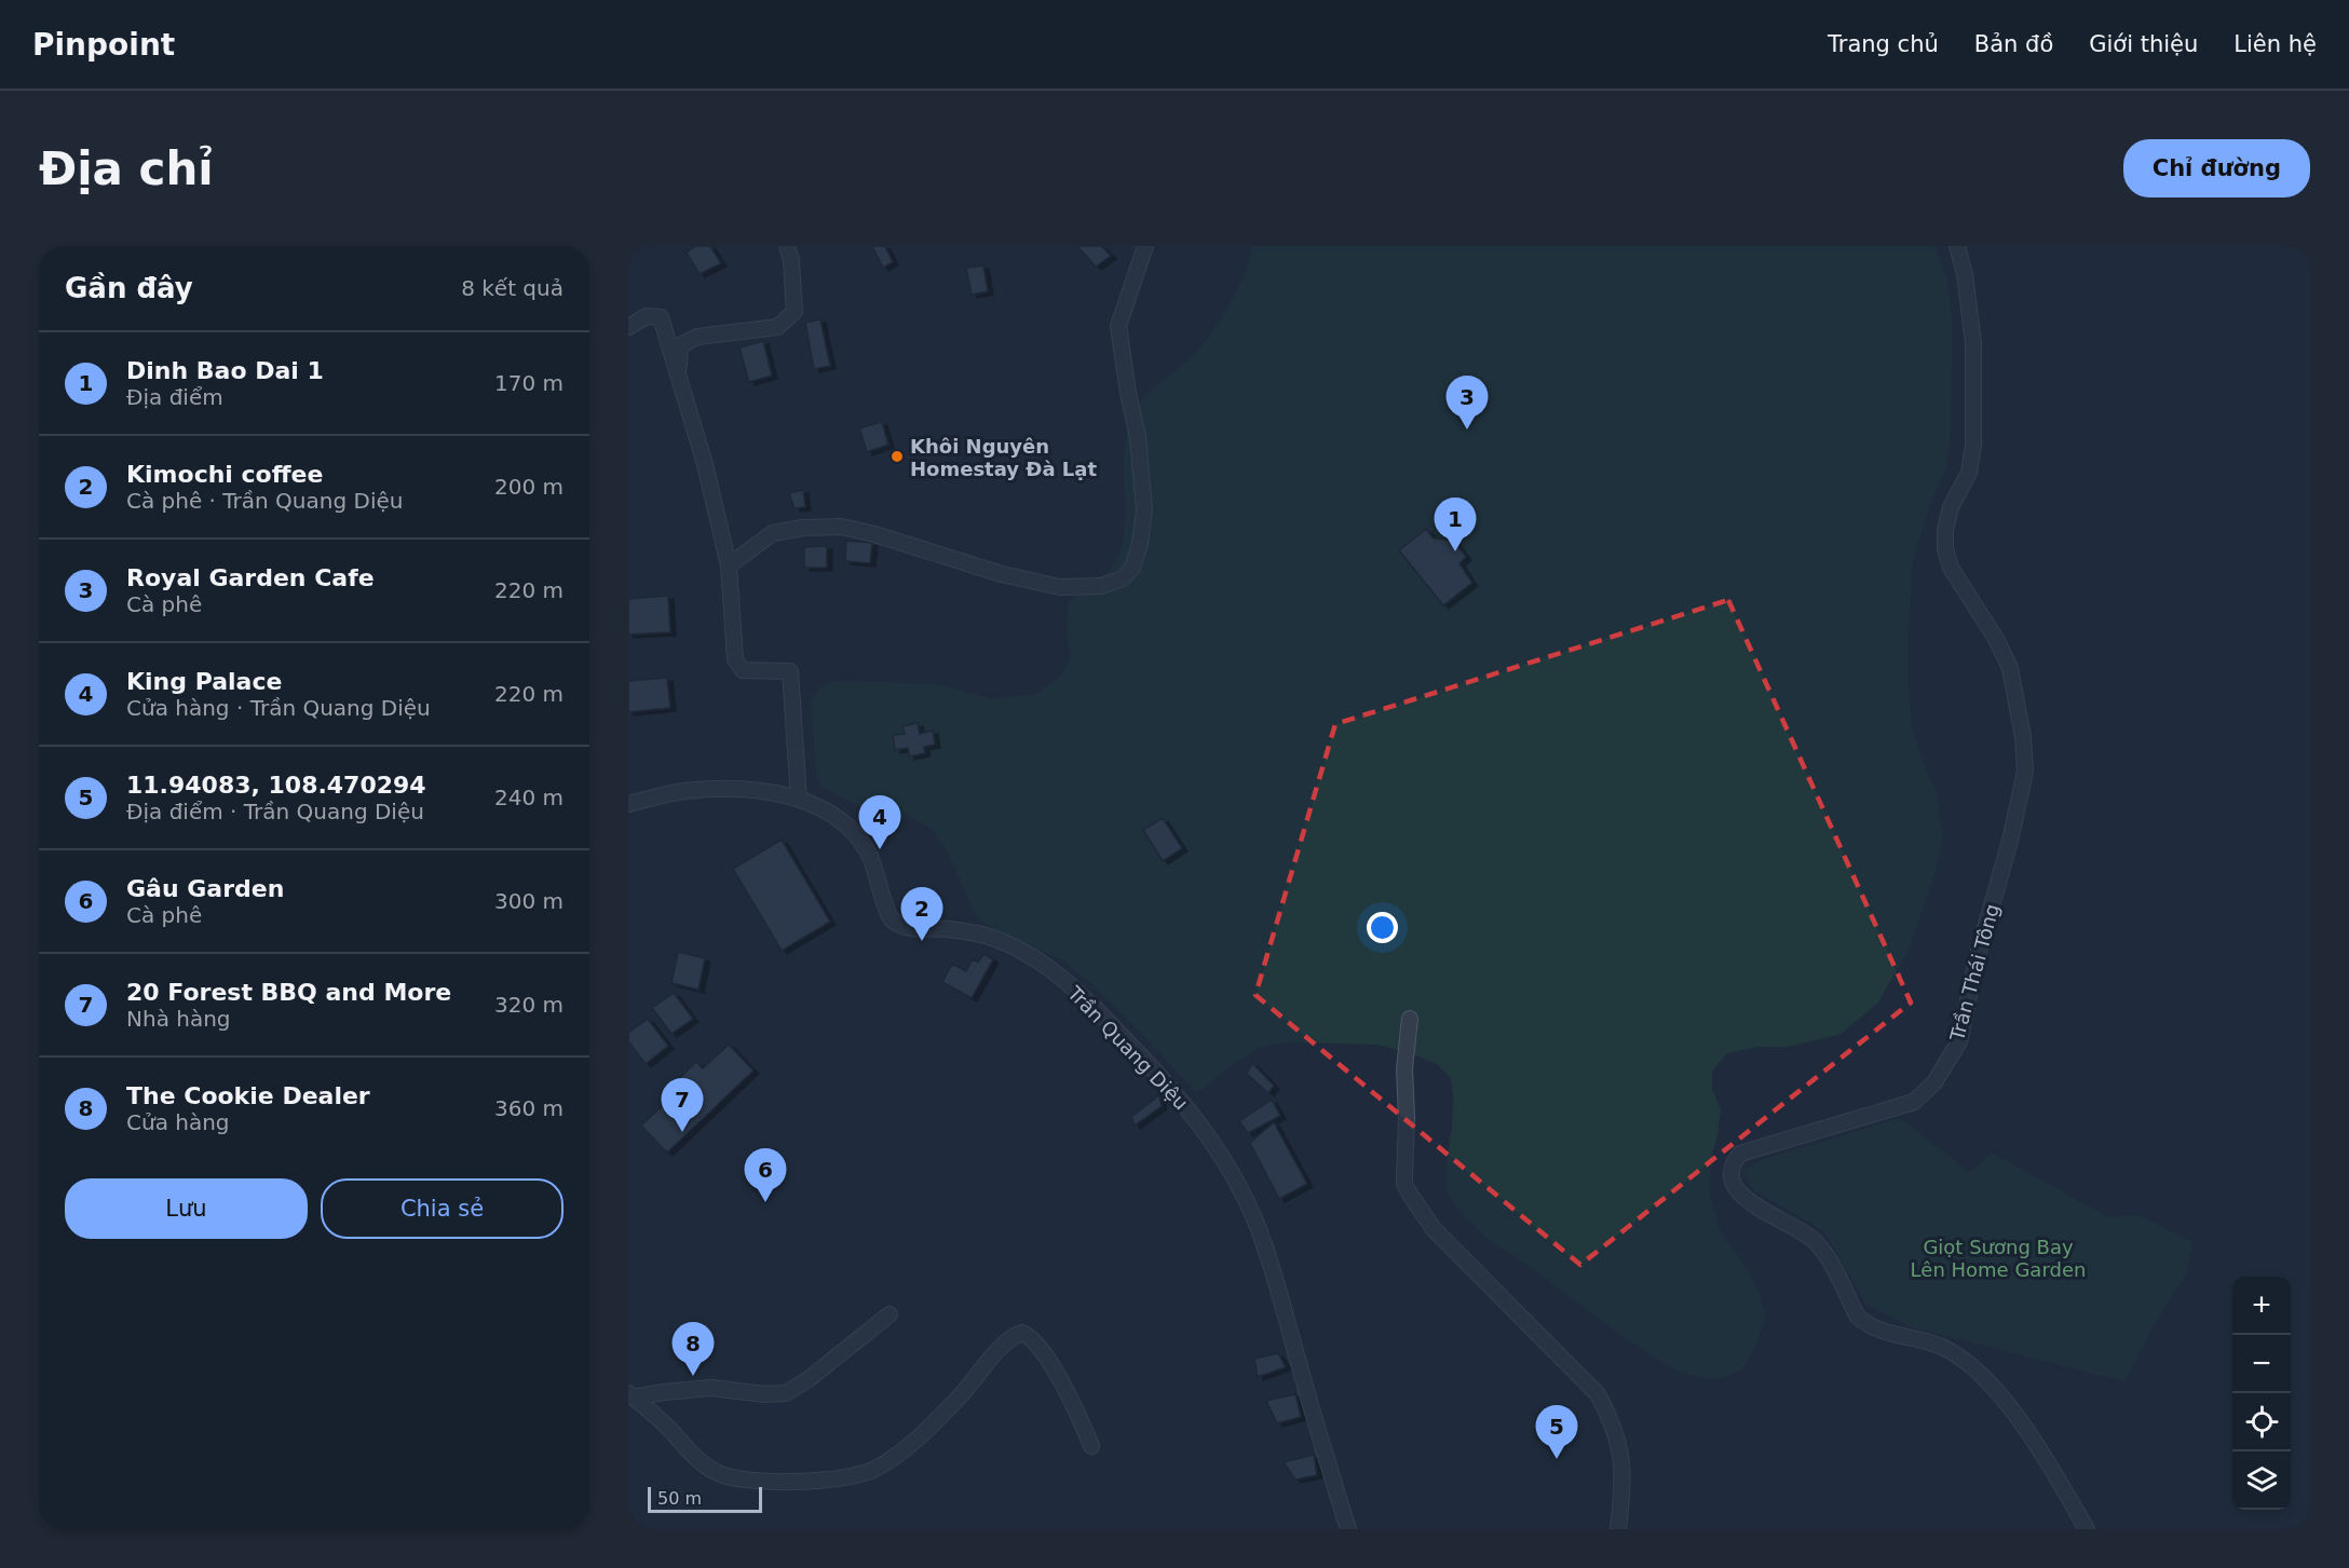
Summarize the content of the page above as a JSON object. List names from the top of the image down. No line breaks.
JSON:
{"streets":{"street":["Trần Thái Tông","Trần Quang Diệu"]},"parks":["Giọt Sương Bay Lên Home Garden"],"places":["Khôi Nguyên Homestay Đà Lạt"],"scale_bar":"50 m","page":{"header":"Pinpoint","nav":["Trang chủ","Bản đồ","Giới thiệu","Liên hệ"],"buttons":["Chỉ đường",["Lưu","Chia sẻ"]],"title":"Địa chỉ","heading":["Gần đây","8 kết quả"],"list":[{"mark":"1","name":"Dinh Bao Dai 1","note":"Địa điểm","value":"170 m"},{"mark":"2","name":"Kimochi coffee","note":"Cà phê · Trần Quang Diệu","value":"200 m"},{"mark":"3","name":"Royal Garden Cafe","note":"Cà phê","value":"220 m"},{"mark":"4","name":"King Palace","note":"Cửa hàng · Trần Quang Diệu","value":"220 m"},{"mark":"5","name":"11.94083, 108.470294","note":"Địa điểm · Trần Quang Diệu","value":"240 m"},{"mark":"6","name":"Gâu Garden","note":"Cà phê","value":"300 m"},{"mark":"7","name":"20 Forest BBQ and More","note":"Nhà hàng","value":"320 m"},{"mark":"8","name":"The Cookie Dealer","note":"Cửa hàng","value":"360 m"}],"pins":["3","1","4","2","7","6","8","5"],"map_buttons":["+","−"],"scale":"50 m"}}
